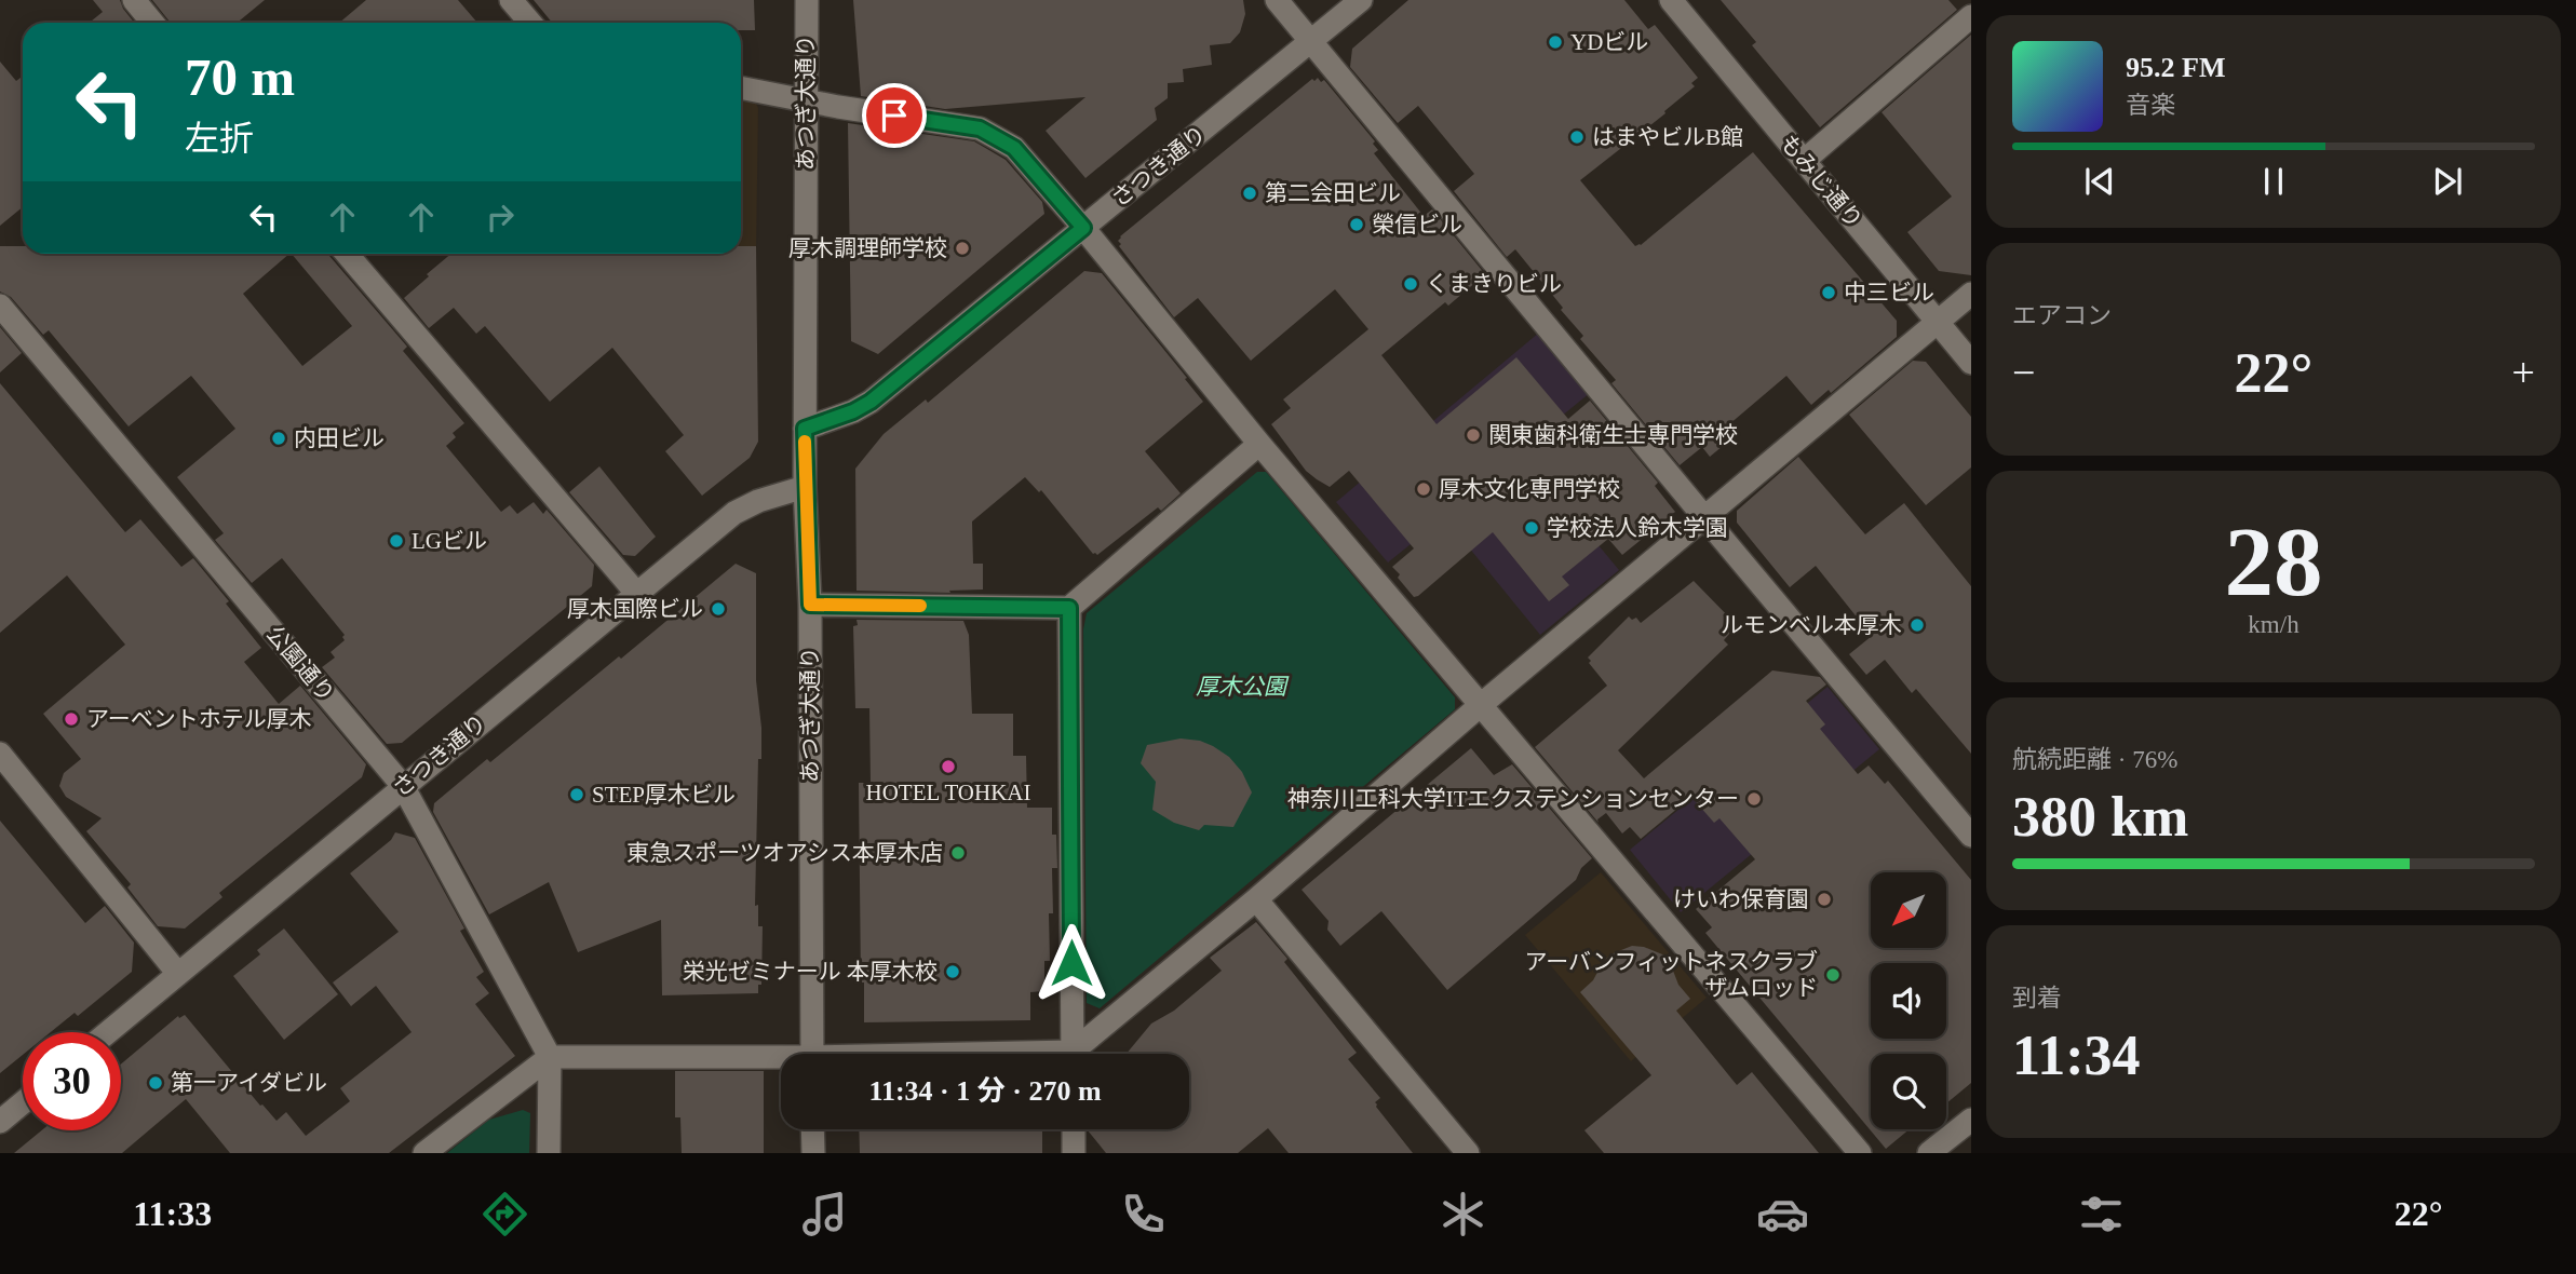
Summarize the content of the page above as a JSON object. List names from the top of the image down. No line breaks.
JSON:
{"streets":{"street":["あつぎ大通り","さつき通り","もみじ通り","公園通り"]},"crossings":[["あつぎ大通り","さつき通り"],["さつき通り","公園通り"]],"parks":["厚木公園"],"places":["YDビル","はまやビルB館","第二会田ビル","榮信ビル","厚木調理師学校","くまきりビル","中三ビル","関東歯科衛生士専門学校","内田ビル","厚木文化専門学校","学校法人鈴木学園","LGビル","厚木国際ビル","ルモンベル本厚木","アーベントホテル厚木","HOTEL TOHKAI","STEP厚木ビル","神奈川工科大学ITエクステンションセンター","東急スポーツオアシス本厚木店","けいわ保育園","栄光ゼミナール 本厚木校","アーバンフィットネスクラブ ザムロッド","第一アイダビル"],"north":"bottom left","page":{"turn":["70 m","左折"],"song":["95.2 FM","音楽"],"tile":["エアコン",["28","km/h"],["航続距離 · 76%","380 km"],["到着","11:34"]],"heat":["−","22°","+"],"limit":"30","trip":"11:34 · 1 分 · 270 m","tabs":["11:33","22°"]}}
